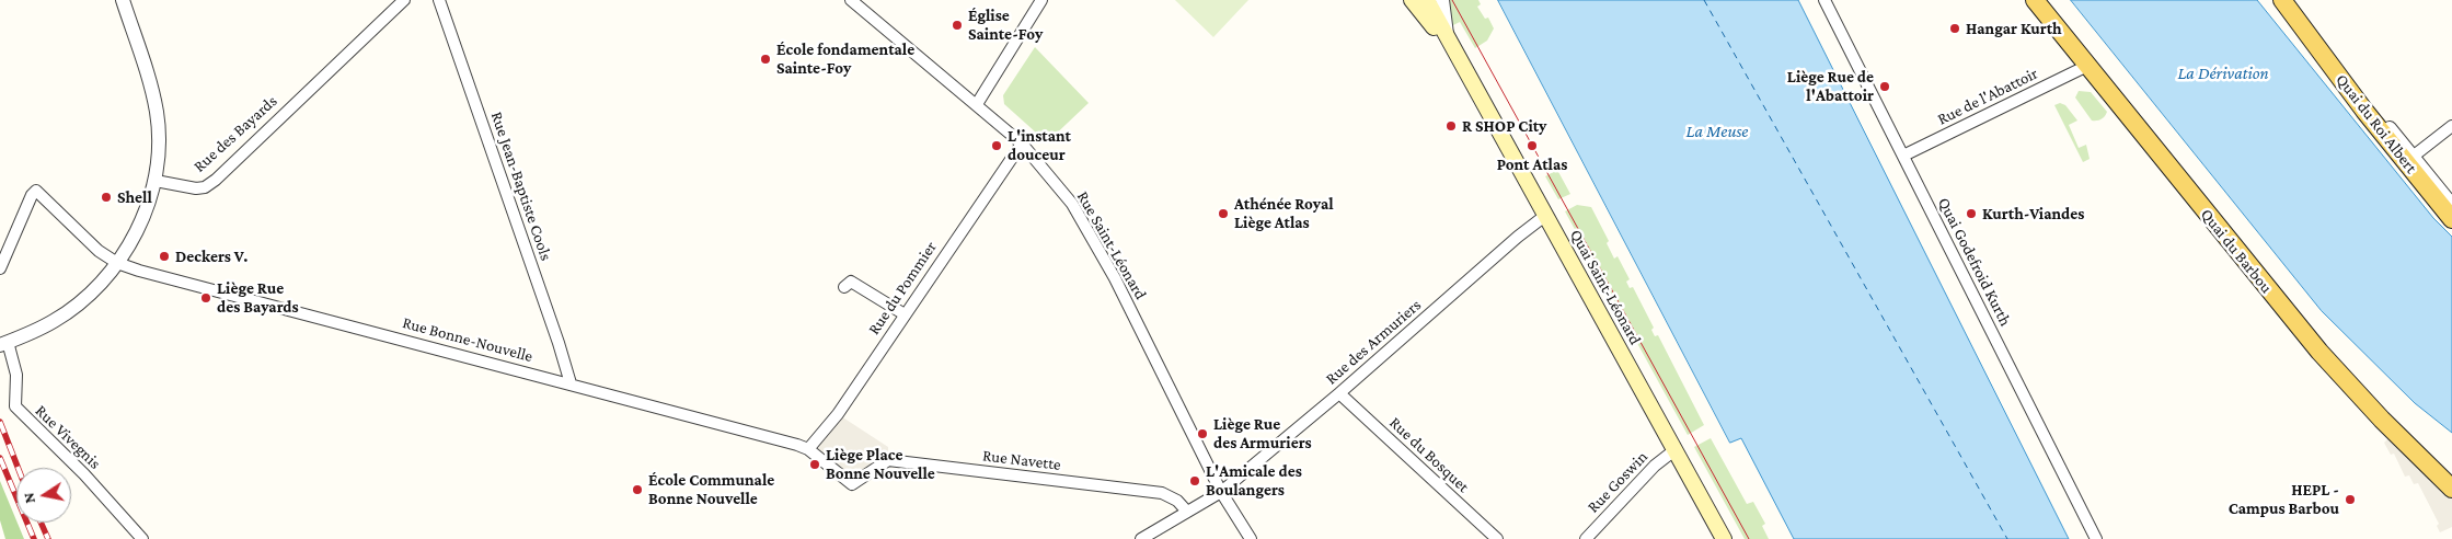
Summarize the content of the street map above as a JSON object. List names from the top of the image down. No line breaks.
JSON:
{"streets":{"main road":["Quai du Roi Albert","Quai du Barbou","Quai Saint-Léonard"],"street":["Rue de l'Abattoir","Rue des Bayards","Rue Jean-Baptiste Cools","Rue Saint-Léonard","Quai Godefroid Kurth","Rue du Pommier","Rue Bonne-Nouvelle","Rue des Armuriers","Rue Vivegnis","Rue du Bosquet","Rue Navette","Rue Goswin"]},"crossings":[["Rue de l'Abattoir","Quai du Barbou"],["Rue de l'Abattoir","Quai Godefroid Kurth"],["Rue Jean-Baptiste Cools","Rue Bonne-Nouvelle"],["Rue Saint-Léonard","Rue du Pommier"],["Rue Saint-Léonard","Rue des Armuriers"],["Quai Saint-Léonard","Rue des Armuriers"],["Quai Saint-Léonard","Rue Goswin"],["Rue du Pommier","Rue Bonne-Nouvelle"],["Rue du Pommier","Rue Navette"],["Rue Bonne-Nouvelle","Rue Navette"],["Rue des Armuriers","Rue du Bosquet"],["Rue des Armuriers","Rue Navette"]],"water":["La Dérivation","La Meuse"],"places":["Église Sainte-Foy","Hangar Kurth","École fondamentale Sainte-Foy","Liège Rue de l'Abattoir","R SHOP City","L'instant douceur","Pont Atlas","Shell","Athénée Royal Liège Atlas","Kurth-Viandes","Deckers V.","Liège Rue des Bayards","Liège Rue des Armuriers","Liège Place Bonne Nouvelle","L'Amicale des Boulangers","École Communale Bonne Nouvelle","HEPL - Campus Barbou"],"north":"left"}
